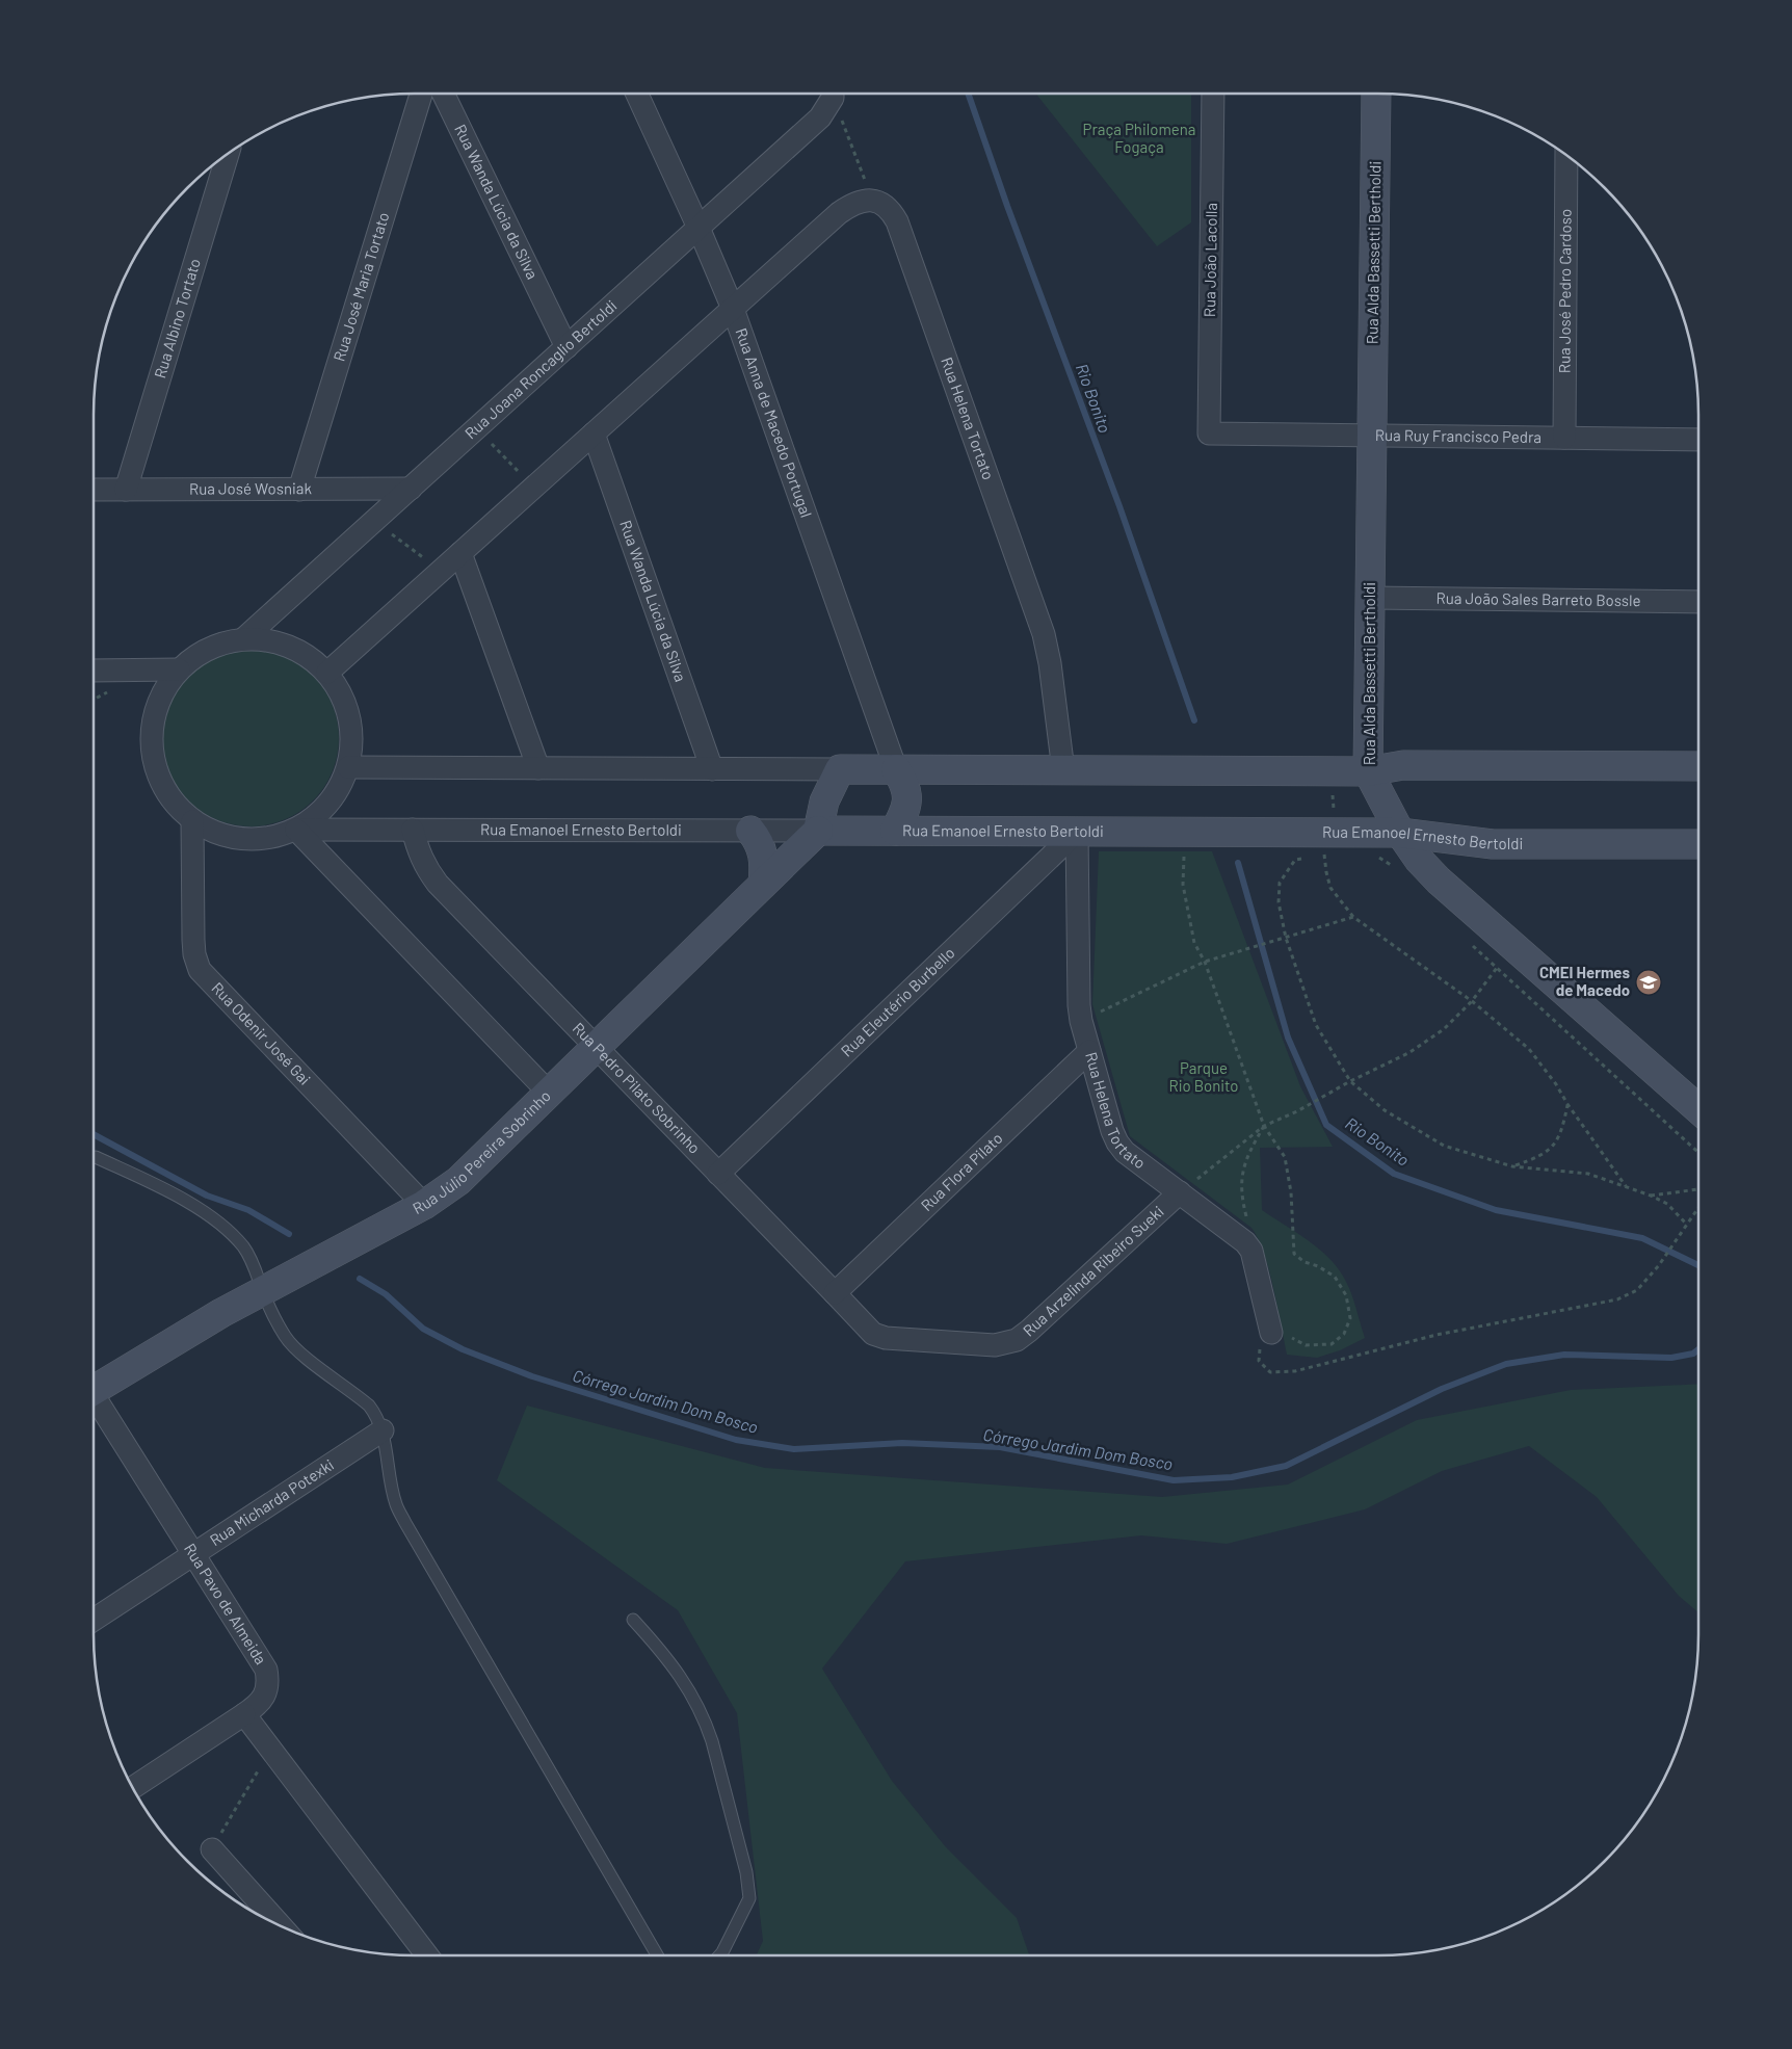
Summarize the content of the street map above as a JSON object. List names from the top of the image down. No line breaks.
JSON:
{"streets":{"main road":["Rua Alda Bassetti Bertholdi","Rua Emanoel Ernesto Bertoldi","Rua Júlio Pereira Sobrinho"],"street":["Rua Wanda Lúcia da Silva","Rua João Lacolla","Rua José Maria Tortato","Rua José Pedro Cardoso","Rua Albino Tortato","Rua Joana Roncaglio Bertoldi","Rua Helena Tortato","Rua Anna de Macedo Portugal","Rua Ruy Francisco Pedra","Rua José Wosniak","Rua João Sales Barreto Bossle","Rua Eleutério Burbello","Rua Odenir José Gai","Rua Pedro Pilato Sobrinho","Rua Flora Pilato","Rua Arzelinda Ribeiro Sueki","Rua Micharda Potexki","Rua Pavo de Almeida"]},"crossings":[["Rua Wanda Lúcia da Silva","Rua Joana Roncaglio Bertoldi"],["Rua Alda Bassetti Bertholdi","Rua Ruy Francisco Pedra"],["Rua Alda Bassetti Bertholdi","Rua João Sales Barreto Bossle"],["Rua Alda Bassetti Bertholdi","Rua Emanoel Ernesto Bertoldi"],["Rua João Lacolla","Rua Ruy Francisco Pedra"],["Rua José Maria Tortato","Rua José Wosniak"],["Rua José Pedro Cardoso","Rua Ruy Francisco Pedra"],["Rua Albino Tortato","Rua José Wosniak"],["Rua Joana Roncaglio Bertoldi","Rua Anna de Macedo Portugal"],["Rua Joana Roncaglio Bertoldi","Rua José Wosniak"],["Rua Helena Tortato","Rua Emanoel Ernesto Bertoldi"],["Rua Helena Tortato","Rua Eleutério Burbello"],["Rua Helena Tortato","Rua Flora Pilato"],["Rua Helena Tortato","Rua Arzelinda Ribeiro Sueki"],["Rua Emanoel Ernesto Bertoldi","Rua Eleutério Burbello"],["Rua Emanoel Ernesto Bertoldi","Rua Pedro Pilato Sobrinho"],["Rua Emanoel Ernesto Bertoldi","Rua Júlio Pereira Sobrinho"],["Rua Eleutério Burbello","Rua Pedro Pilato Sobrinho"],["Rua Odenir José Gai","Rua Júlio Pereira Sobrinho"],["Rua Pedro Pilato Sobrinho","Rua Júlio Pereira Sobrinho"],["Rua Pedro Pilato Sobrinho","Rua Flora Pilato"],["Rua Pedro Pilato Sobrinho","Rua Arzelinda Ribeiro Sueki"],["Rua Micharda Potexki","Rua Pavo de Almeida"]],"water":["Rio Bonito","Córrego Jardim Dom Bosco"],"parks":["Praça Philomena Fogaça","Parque Rio Bonito"],"places":{"school or university":["CMEI Hermes de Macedo"]}}
